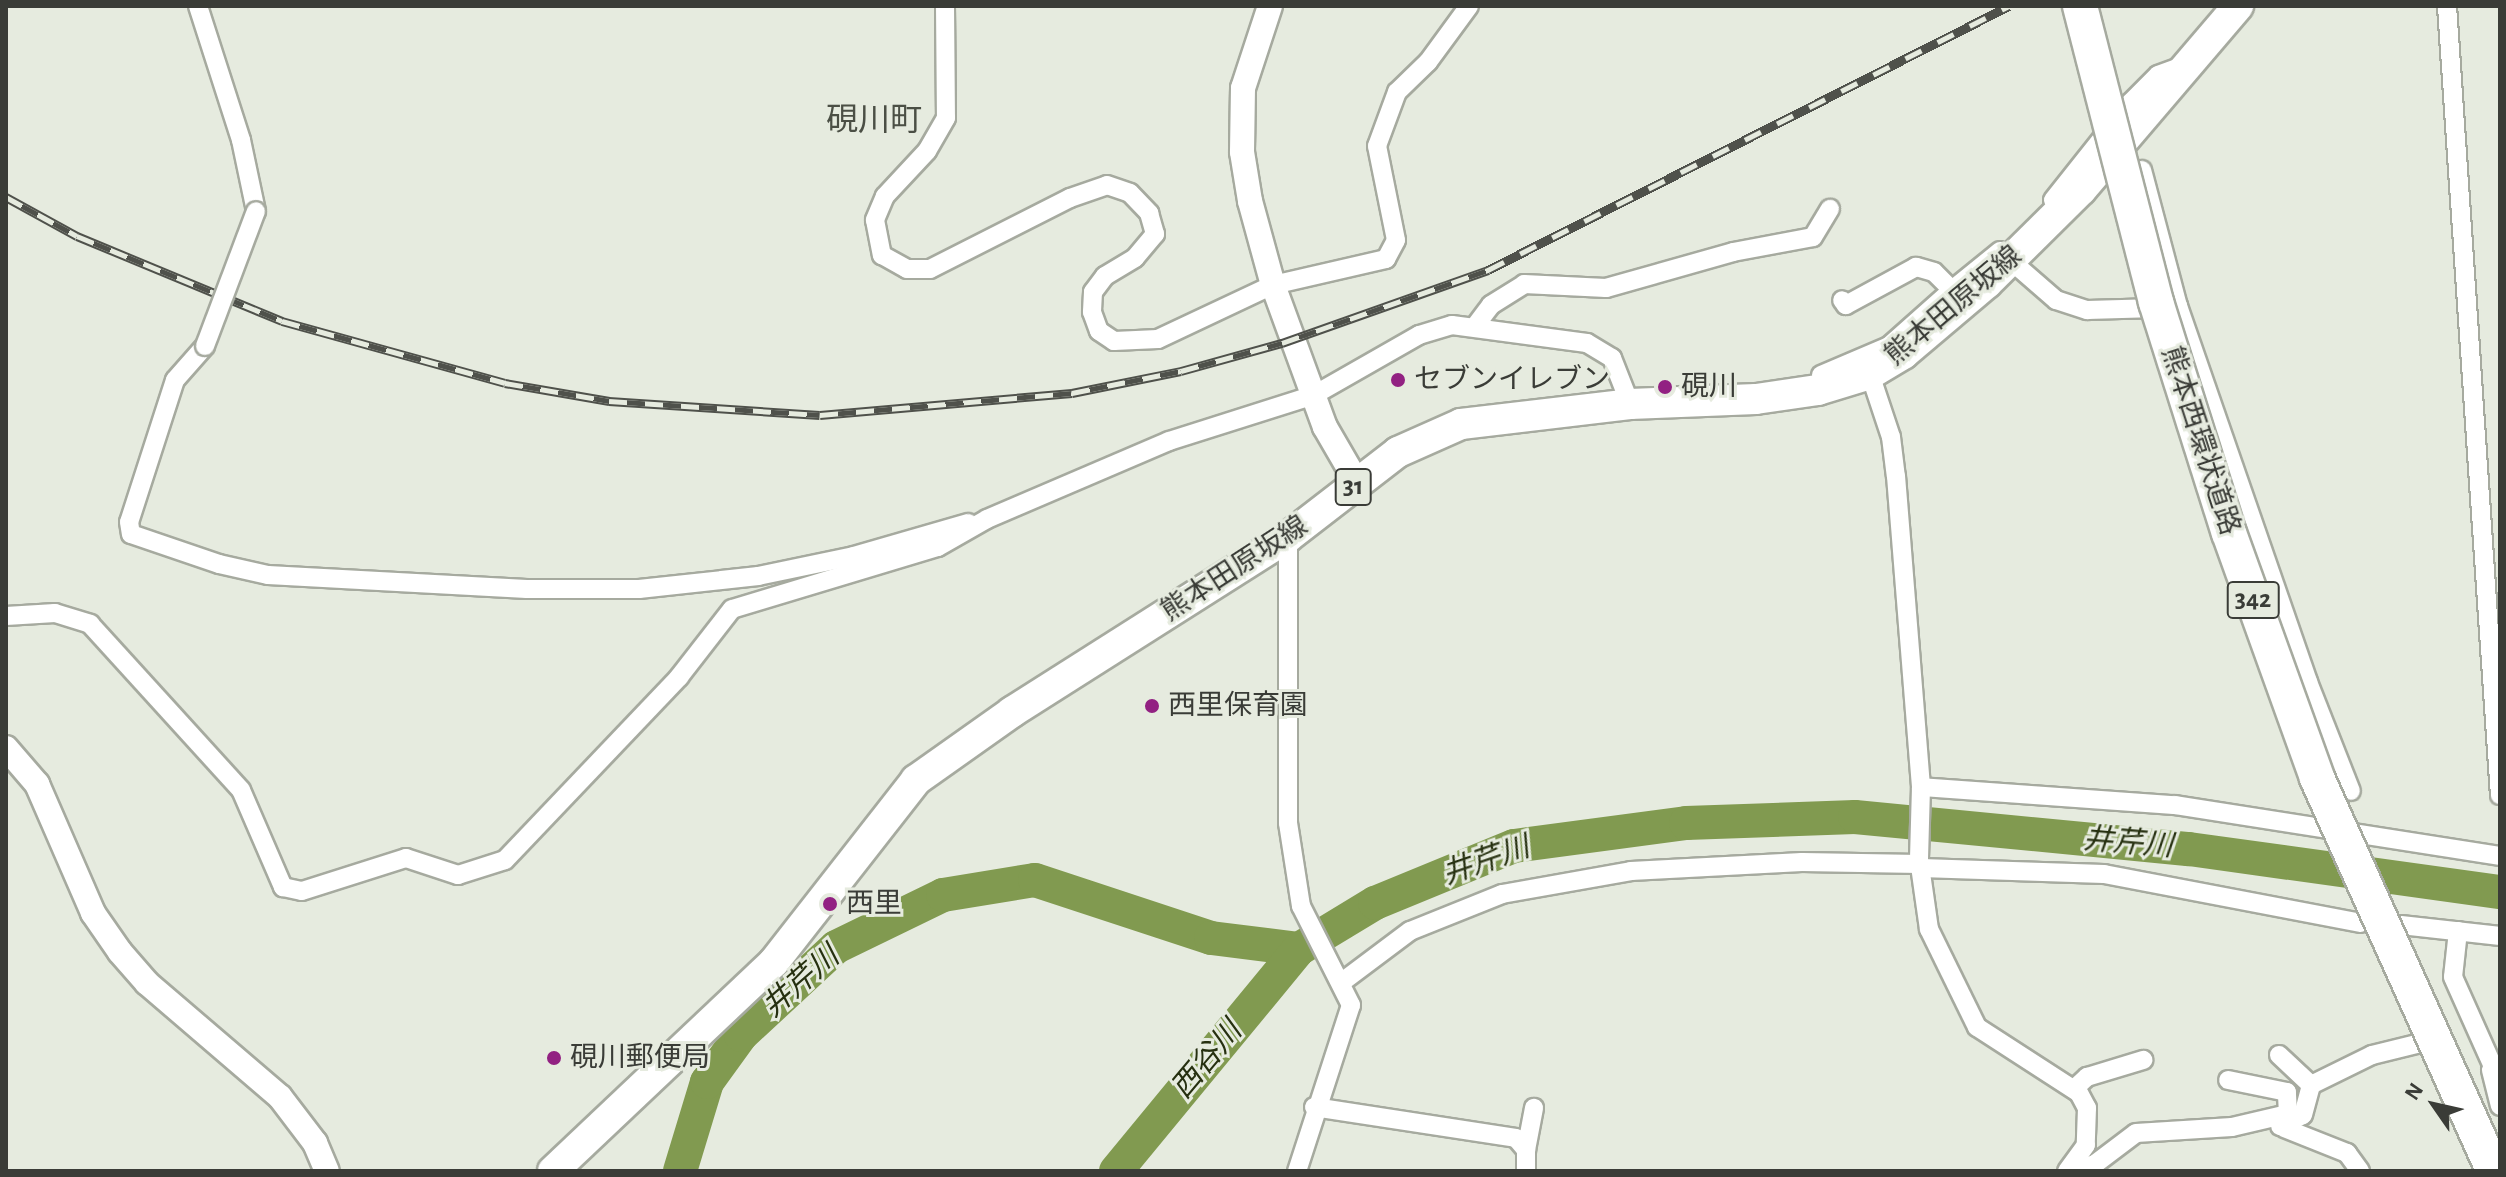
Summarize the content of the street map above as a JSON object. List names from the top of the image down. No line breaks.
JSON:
{"streets":{"highway":["熊本西環状道路","342"],"main road":["熊本田原坂線","31"]},"districts":["硯川町"],"water":["井芹川","西谷川"],"places":["セブンイレブン","硯川","西里保育園","西里","硯川郵便局"],"north":"top left"}
